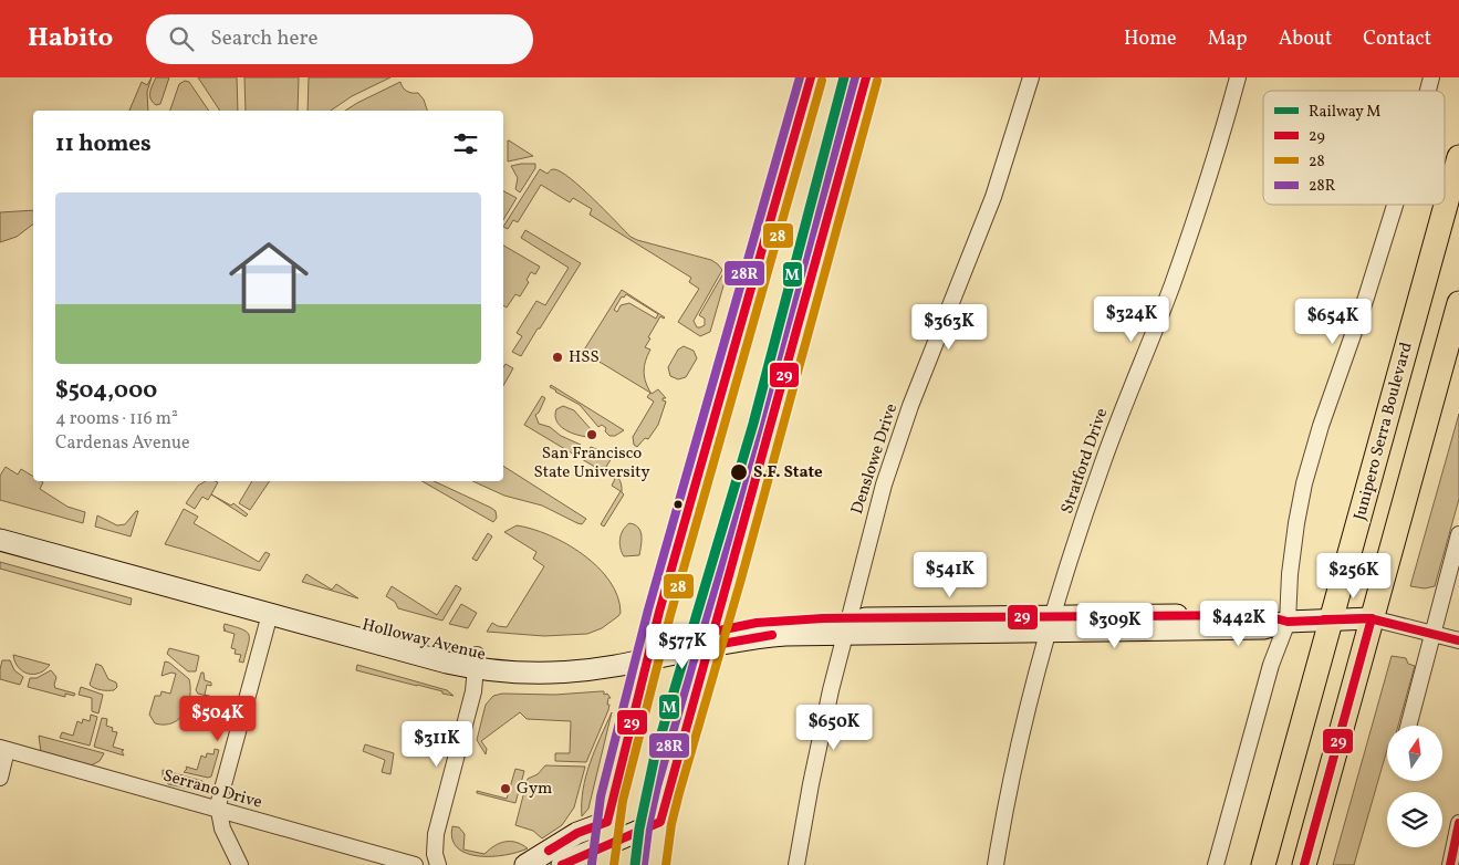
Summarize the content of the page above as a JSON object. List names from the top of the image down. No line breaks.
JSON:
{"streets":{"main road":["Junipero Serra Boulevard"],"street":["Denslowe Drive","Stratford Drive","Holloway Avenue","Serrano Drive"]},"crossings":[["Junipero Serra Boulevard","Holloway Avenue"],["Denslowe Drive","Holloway Avenue"],["Stratford Drive","Holloway Avenue"]],"places":["HSS","San Francisco State University","S.F. State","Gym"],"lines":["rail line M","transit line 29","transit line 28R","transit line 28"],"legend":["Railway M","29","28","28R"],"north":"top","page":{"header":"Habito","search":"Search here","nav":["Home","Map","About","Contact"],"heading":"11 homes","list":[{"name":"$504,000","note":"4 rooms · 116 m² · Cardenas Avenue"}],"price":["$324K","$654K","$363K","$541K","$256K","$442K","$309K","$577K","$504K","$650K","$311K"]}}
